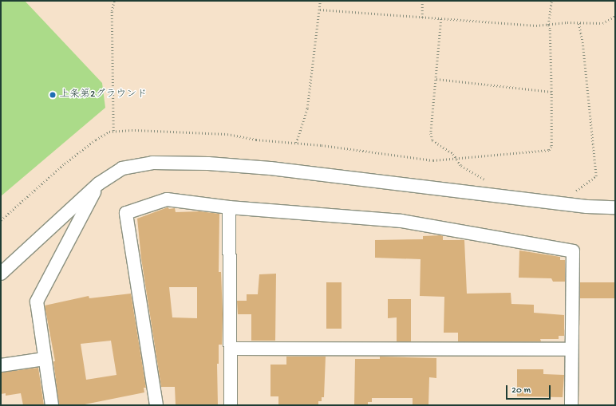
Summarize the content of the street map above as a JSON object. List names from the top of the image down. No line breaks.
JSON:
{"places":["上条第2グラウンド"],"scale_bar":"20 m"}
